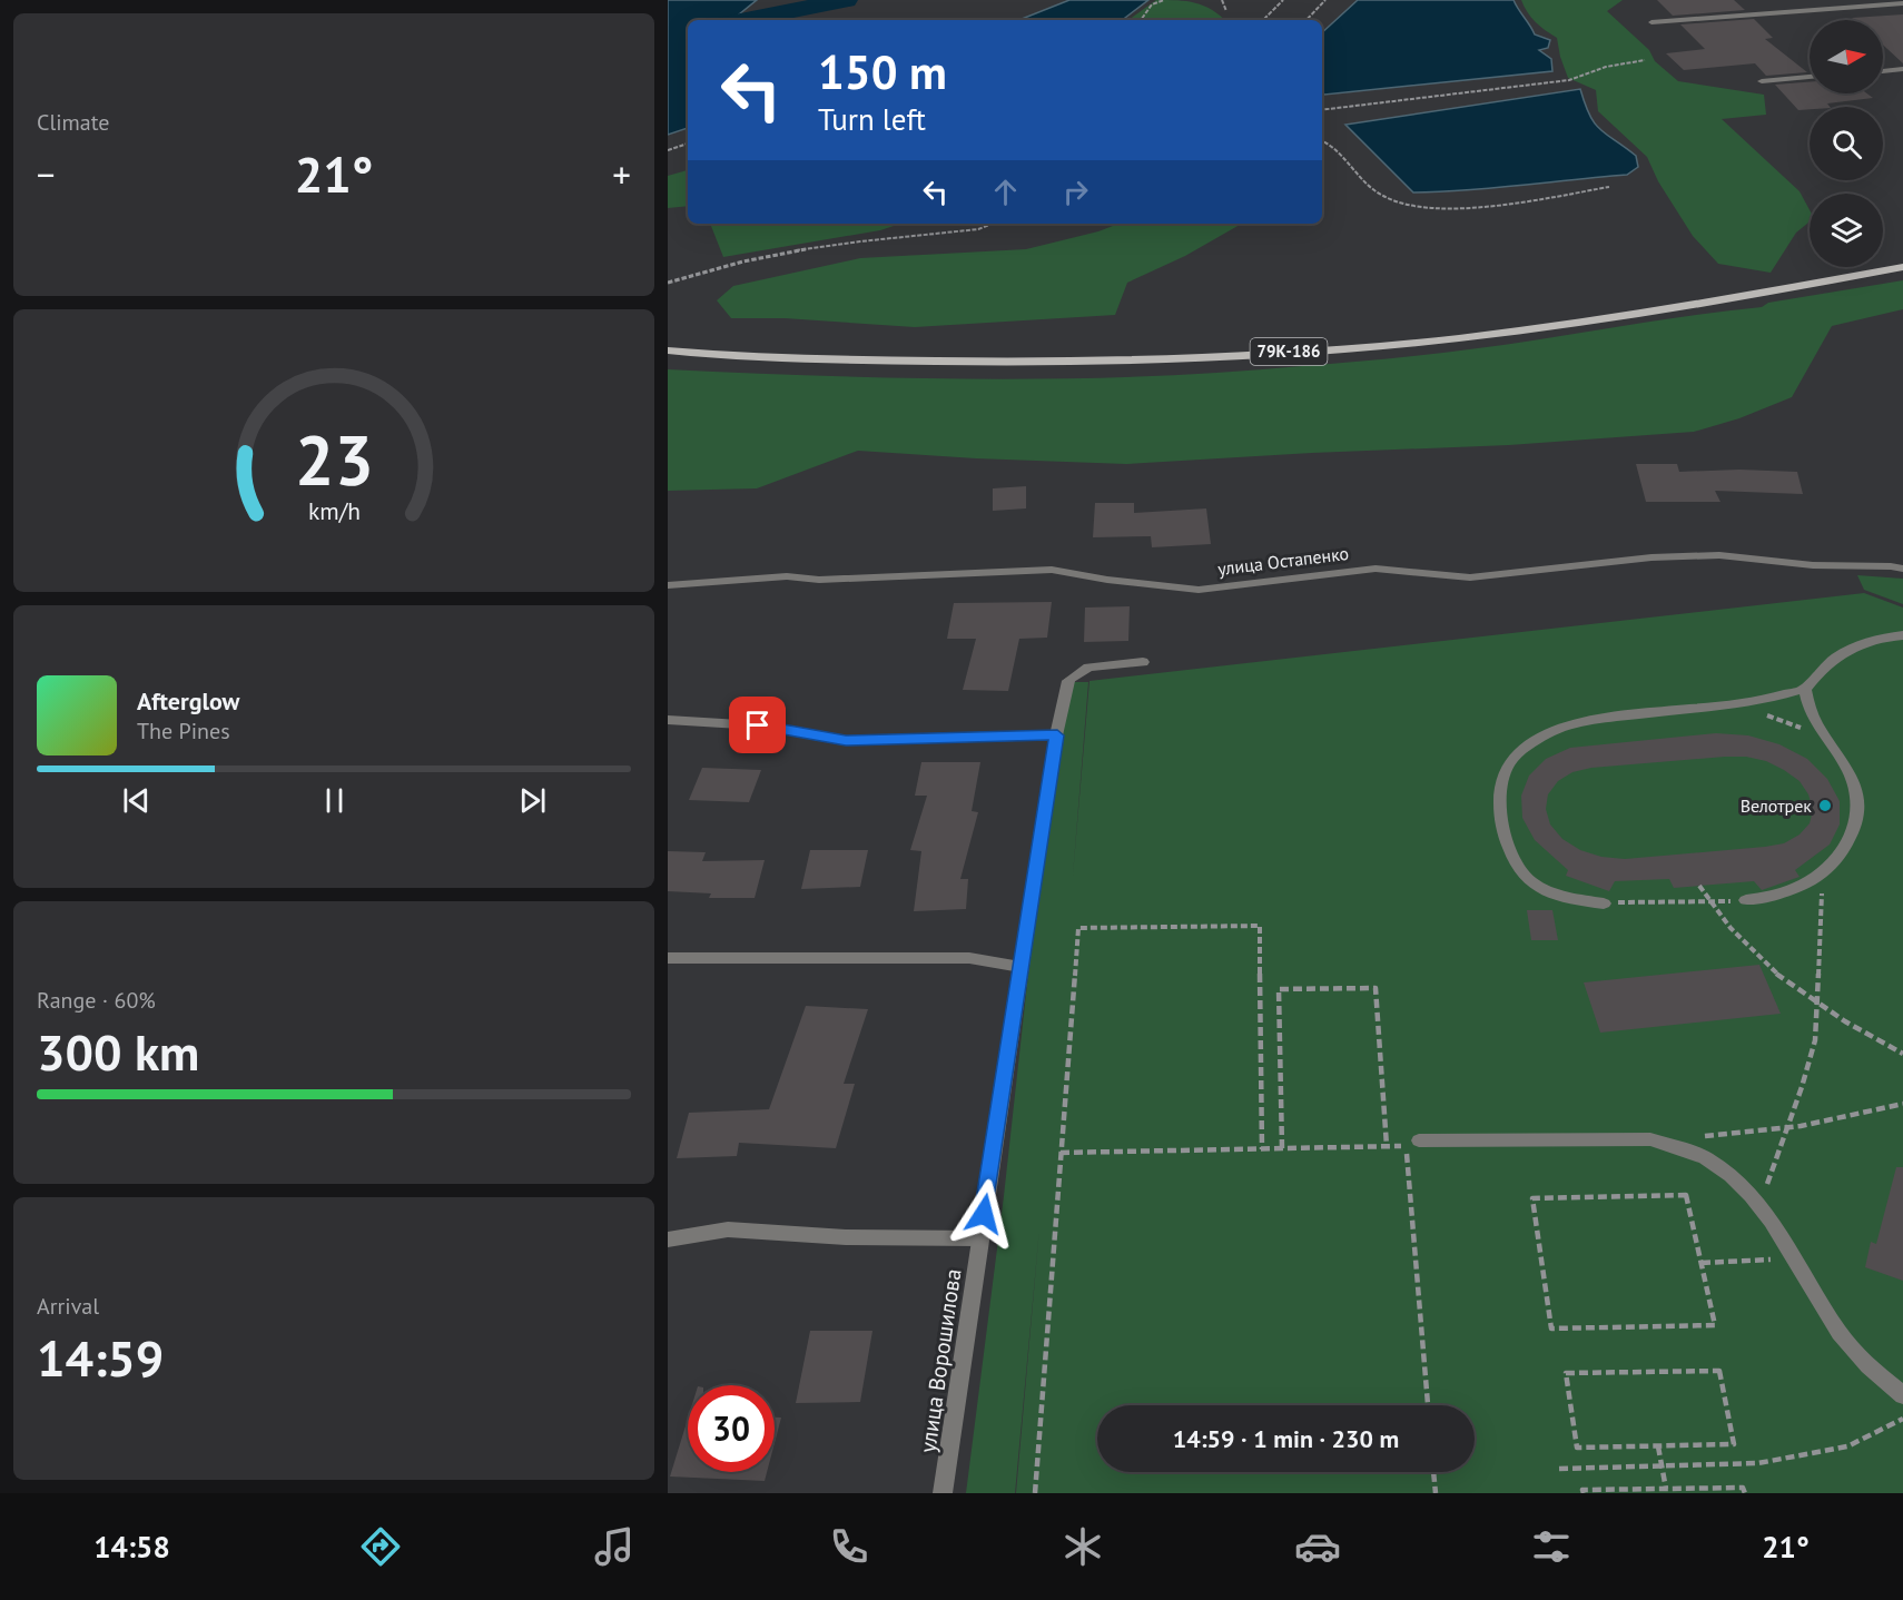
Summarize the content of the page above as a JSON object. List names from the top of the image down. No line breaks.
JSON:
{"streets":{"main road":["79К-186"],"street":["улица Остапенко","улица Ворошилова"]},"places":["Велотрек"],"north":"right","page":{"tile":["Climate",["Range · 60%","300 km"],["Arrival","14:59"]],"turn":["150 m","Turn left"],"heat":["−","21°","+"],"song":["Afterglow","The Pines"],"limit":"30","trip":"14:59 · 1 min · 230 m","tabs":["14:58","21°"],"gauge":["23","km/h"]}}
